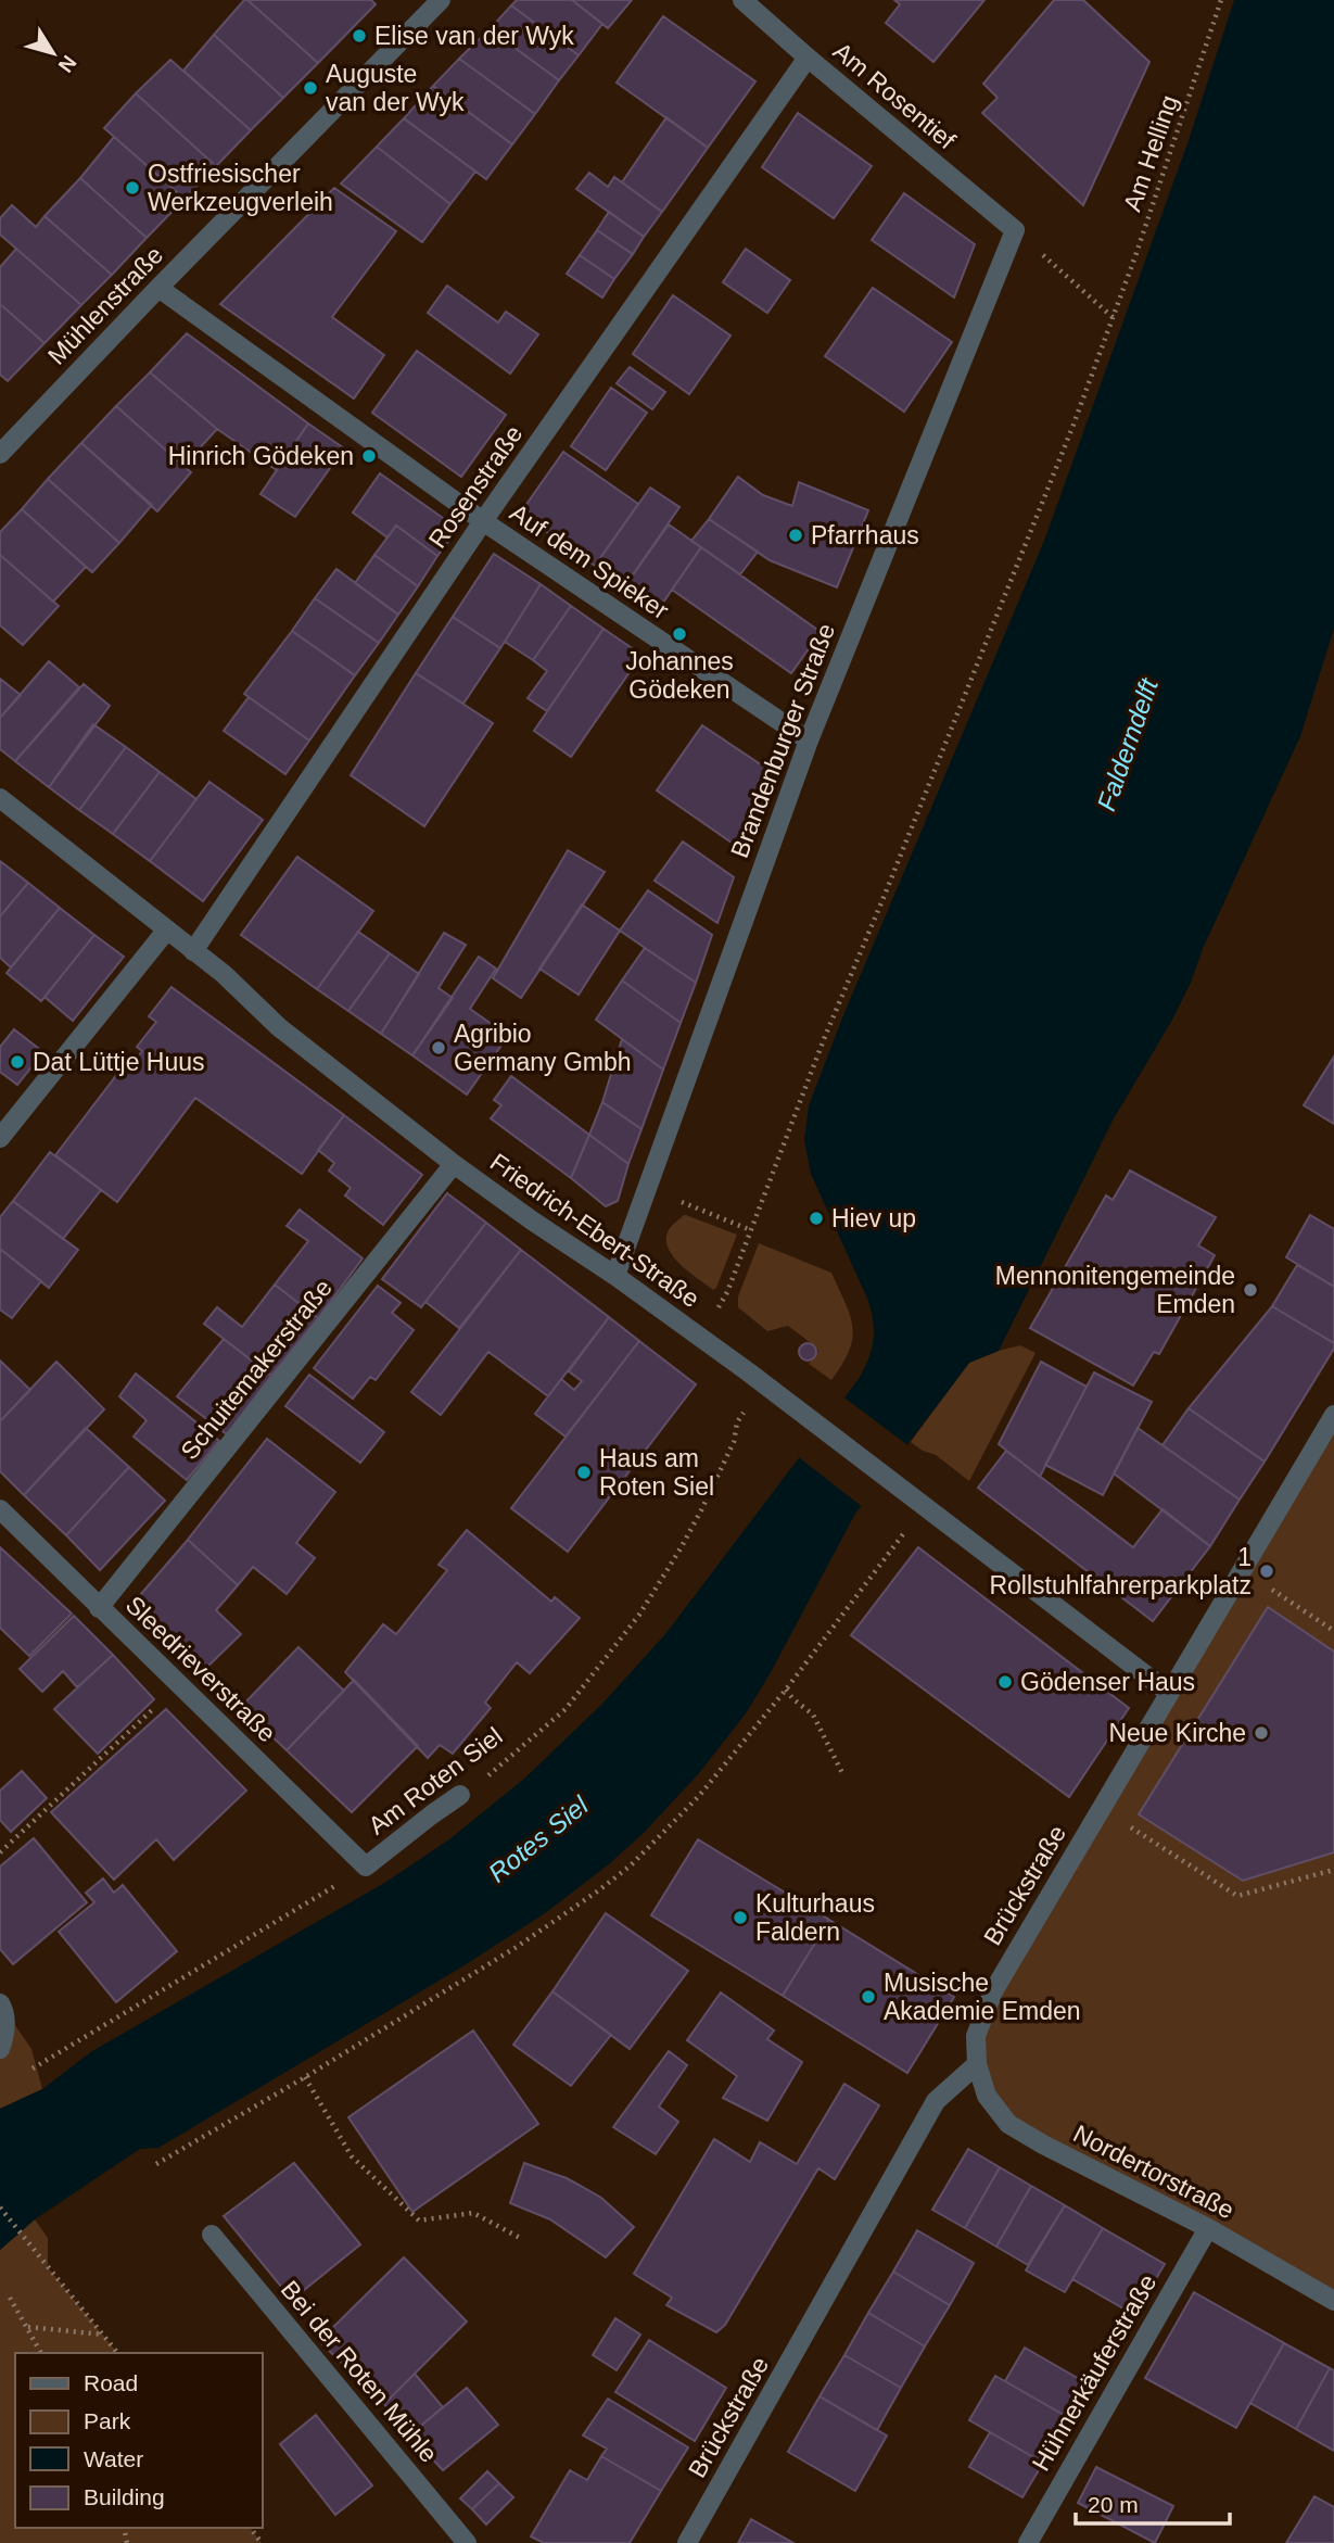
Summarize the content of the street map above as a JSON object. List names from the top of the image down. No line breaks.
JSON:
{"streets":{"street":["Am Rosentief","Mühlenstraße","Rosenstraße","Auf dem Spieker","Brandenburger Straße","Friedrich-Ebert-Straße","Schuitemakerstraße","Sleedrieverstraße","Am Roten Siel","Brückstraße","Nordertorstraße","Bei der Roten Mühle","Hühnerkäuferstraße"],"path":["Am Helling"]},"crossings":[["Am Rosentief","Rosenstraße"],["Am Rosentief","Brandenburger Straße"],["Mühlenstraße","Auf dem Spieker"],["Rosenstraße","Auf dem Spieker"],["Rosenstraße","Friedrich-Ebert-Straße"],["Auf dem Spieker","Brandenburger Straße"],["Brandenburger Straße","Friedrich-Ebert-Straße"],["Friedrich-Ebert-Straße","Schuitemakerstraße"],["Friedrich-Ebert-Straße","Am Roten Siel"],["Friedrich-Ebert-Straße","Brückstraße"],["Schuitemakerstraße","Sleedrieverstraße"],["Sleedrieverstraße","Am Roten Siel"],["Brückstraße","Nordertorstraße"],["Nordertorstraße","Hühnerkäuferstraße"]],"water":["Falderndelft","Rotes Siel"],"places":["Elise van der Wyk","Auguste van der Wyk","Ostfriesischer Werkzeugverleih","Hinrich Gödeken","Pfarrhaus","Johannes Gödeken","Agribio Germany Gmbh","Dat Lüttje Huus","Hiev up","Mennonitengemeinde Emden","Haus am Roten Siel","1 Rollstuhlfahrerparkplatz","Gödenser Haus","Neue Kirche","Kulturhaus Faldern","Musische Akademie Emden"],"legend":["Road","Park","Water","Building"],"scale_bar":"20 m","north":"bottom right"}
